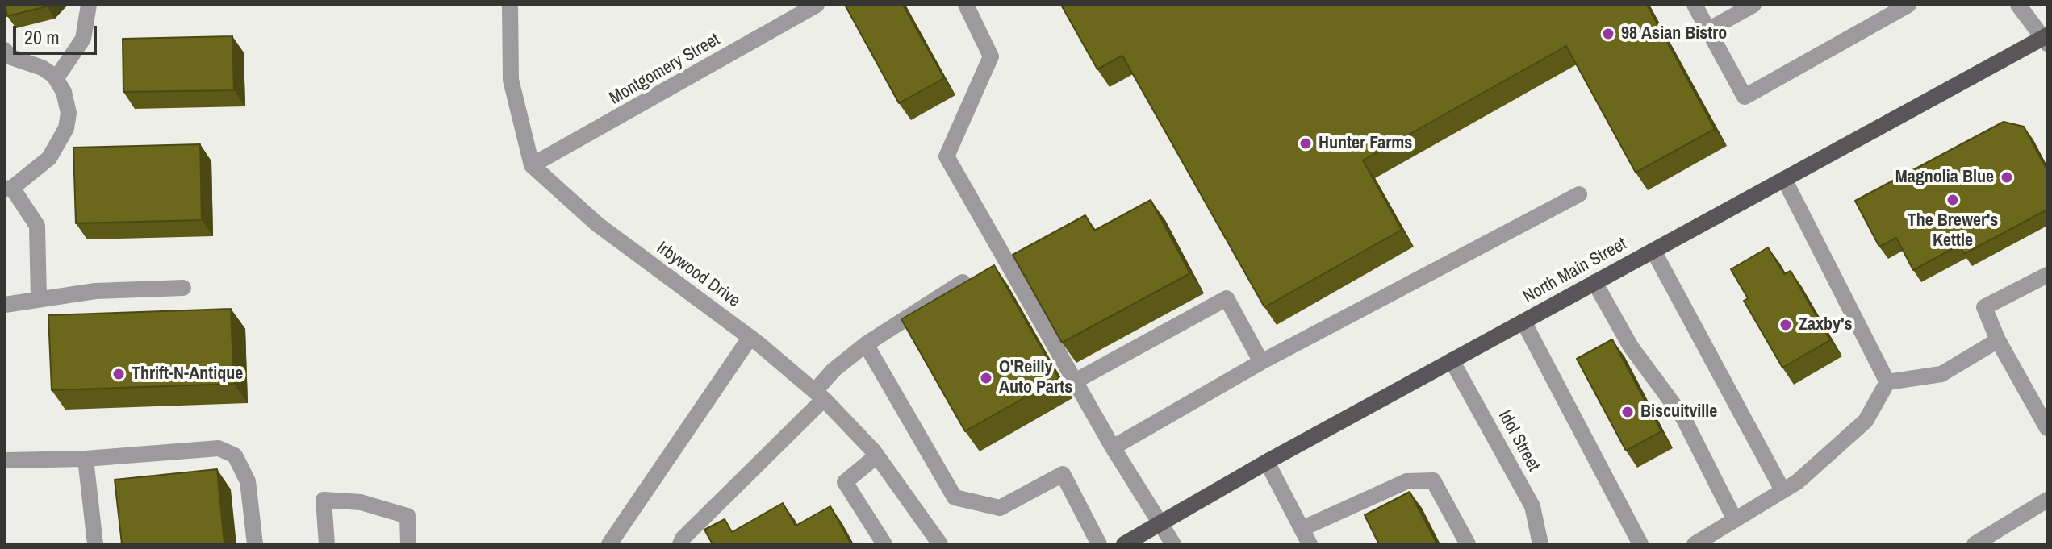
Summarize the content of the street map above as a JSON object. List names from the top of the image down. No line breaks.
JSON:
{"streets":{"main road":["North Main Street"],"street":["Montgomery Street","Irbywood Drive","Idol Street"]},"crossings":[["Montgomery Street","Irbywood Drive"],["North Main Street","Idol Street"]],"places":["98 Asian Bistro","Hunter Farms","Magnolia Blue","The Brewer's Kettle","Zaxby's","Thrift-N-Antique","O'Reilly Auto Parts","Biscuitville"],"scale_bar":"20 m"}
